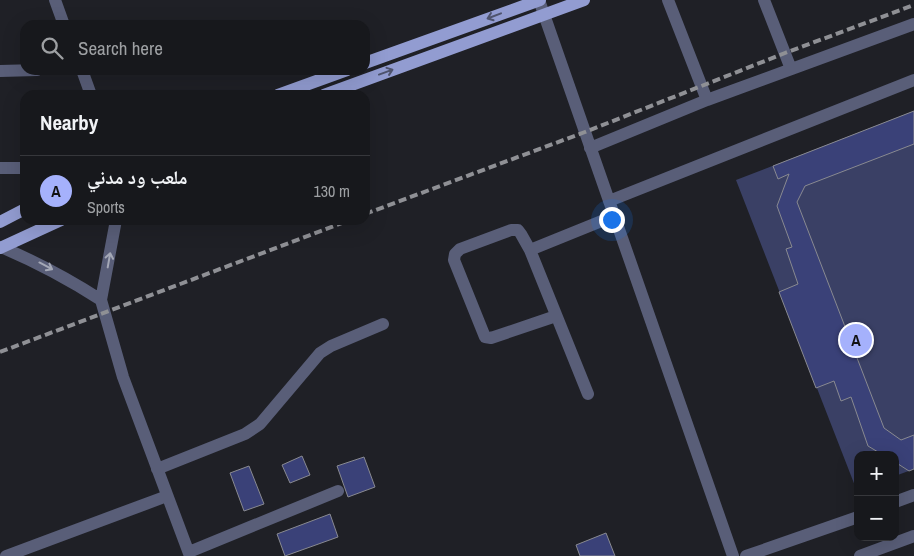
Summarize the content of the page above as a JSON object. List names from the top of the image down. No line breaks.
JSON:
{"page":{"search":"Search here","heading":"Nearby","list":[{"mark":"A","name":"ملعب ود مدني","note":"Sports","value":"130 m"}],"pins":"A","map_buttons":["+","−"]}}
